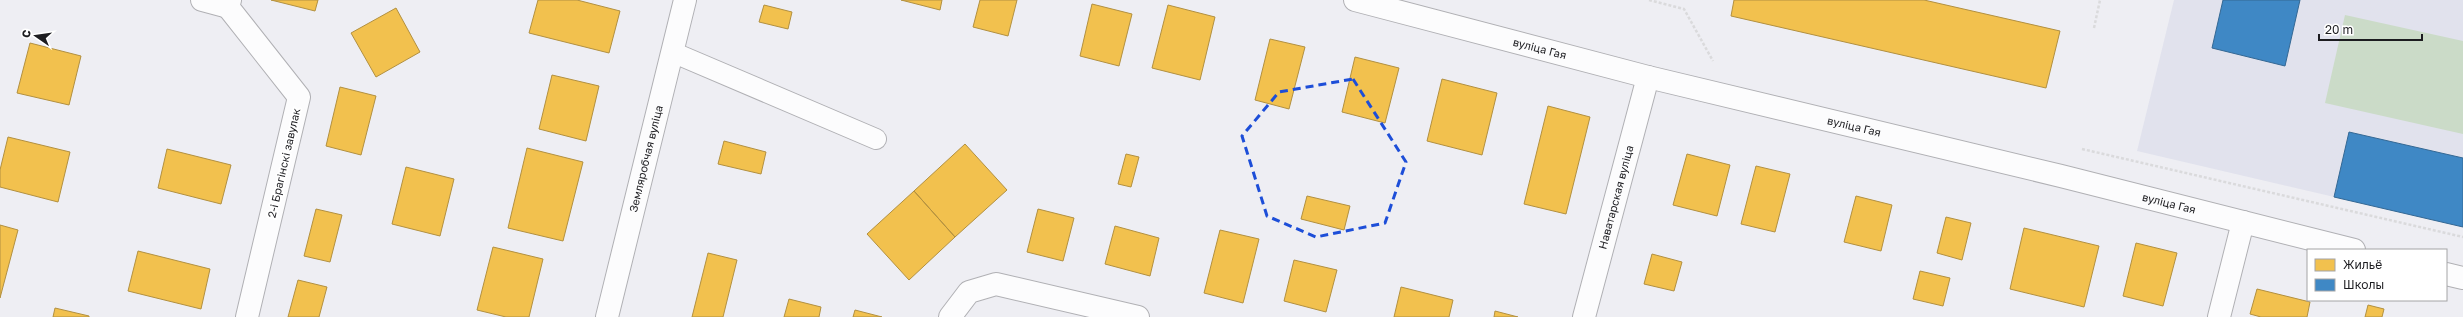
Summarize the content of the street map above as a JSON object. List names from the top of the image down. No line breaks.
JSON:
{"streets":{"street":["вуліца Гая","Земляробчая вуліца","2-і Брагінскі завулак","Наватарская вуліца"]},"crossings":[["вуліца Гая","Наватарская вуліца"]],"legend":["Жильё","Школы"],"scale_bar":"20 m","north":"left"}
